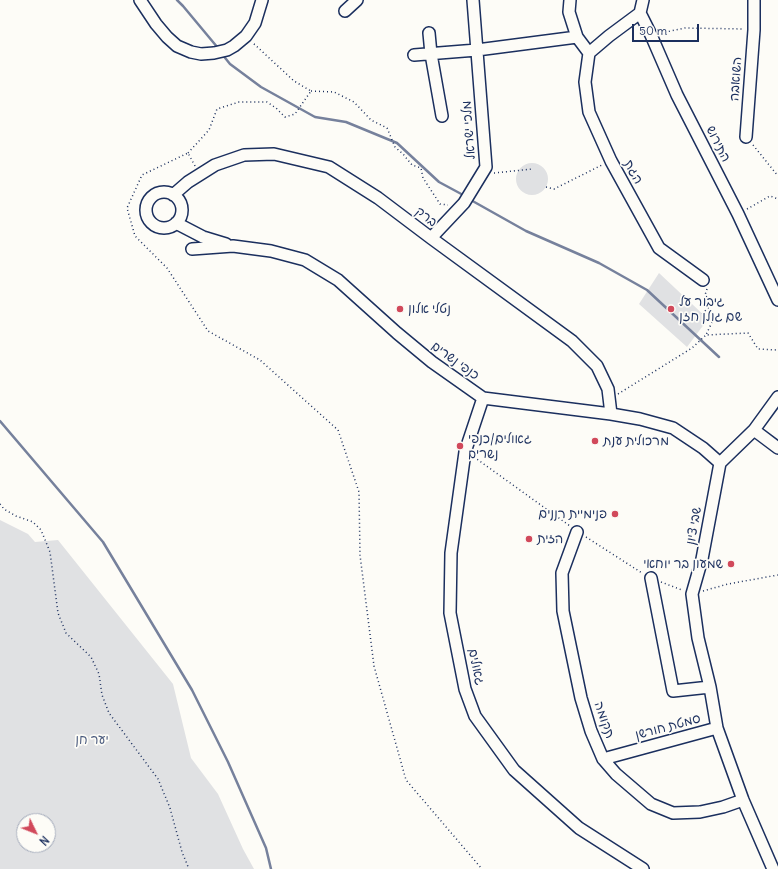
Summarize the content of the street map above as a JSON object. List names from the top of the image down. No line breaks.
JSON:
{"streets":{"street":["השואבה","מלכי ישראל","התירוש","הגת","ברק","כנפי נשרים","שבי ציון","גאולים","תקומה","סמטת חורשן"]},"crossings":[["מלכי ישראל","ברק"],["ברק","כנפי נשרים"],["כנפי נשרים","שבי ציון"],["כנפי נשרים","גאולים"],["שבי ציון","תקומה"],["שבי ציון","סמטת חורשן"],["תקומה","סמטת חורשן"]],"parks":["יער חן"],"places":["נטלי אלון","גיבור על שם גולן חזן","מרכולית ענת","גאולים/כנפי נשרים","פנימיית רננים","הזית","שמעון בר יוחאי"],"scale_bar":"50 m","north":"bottom right"}
